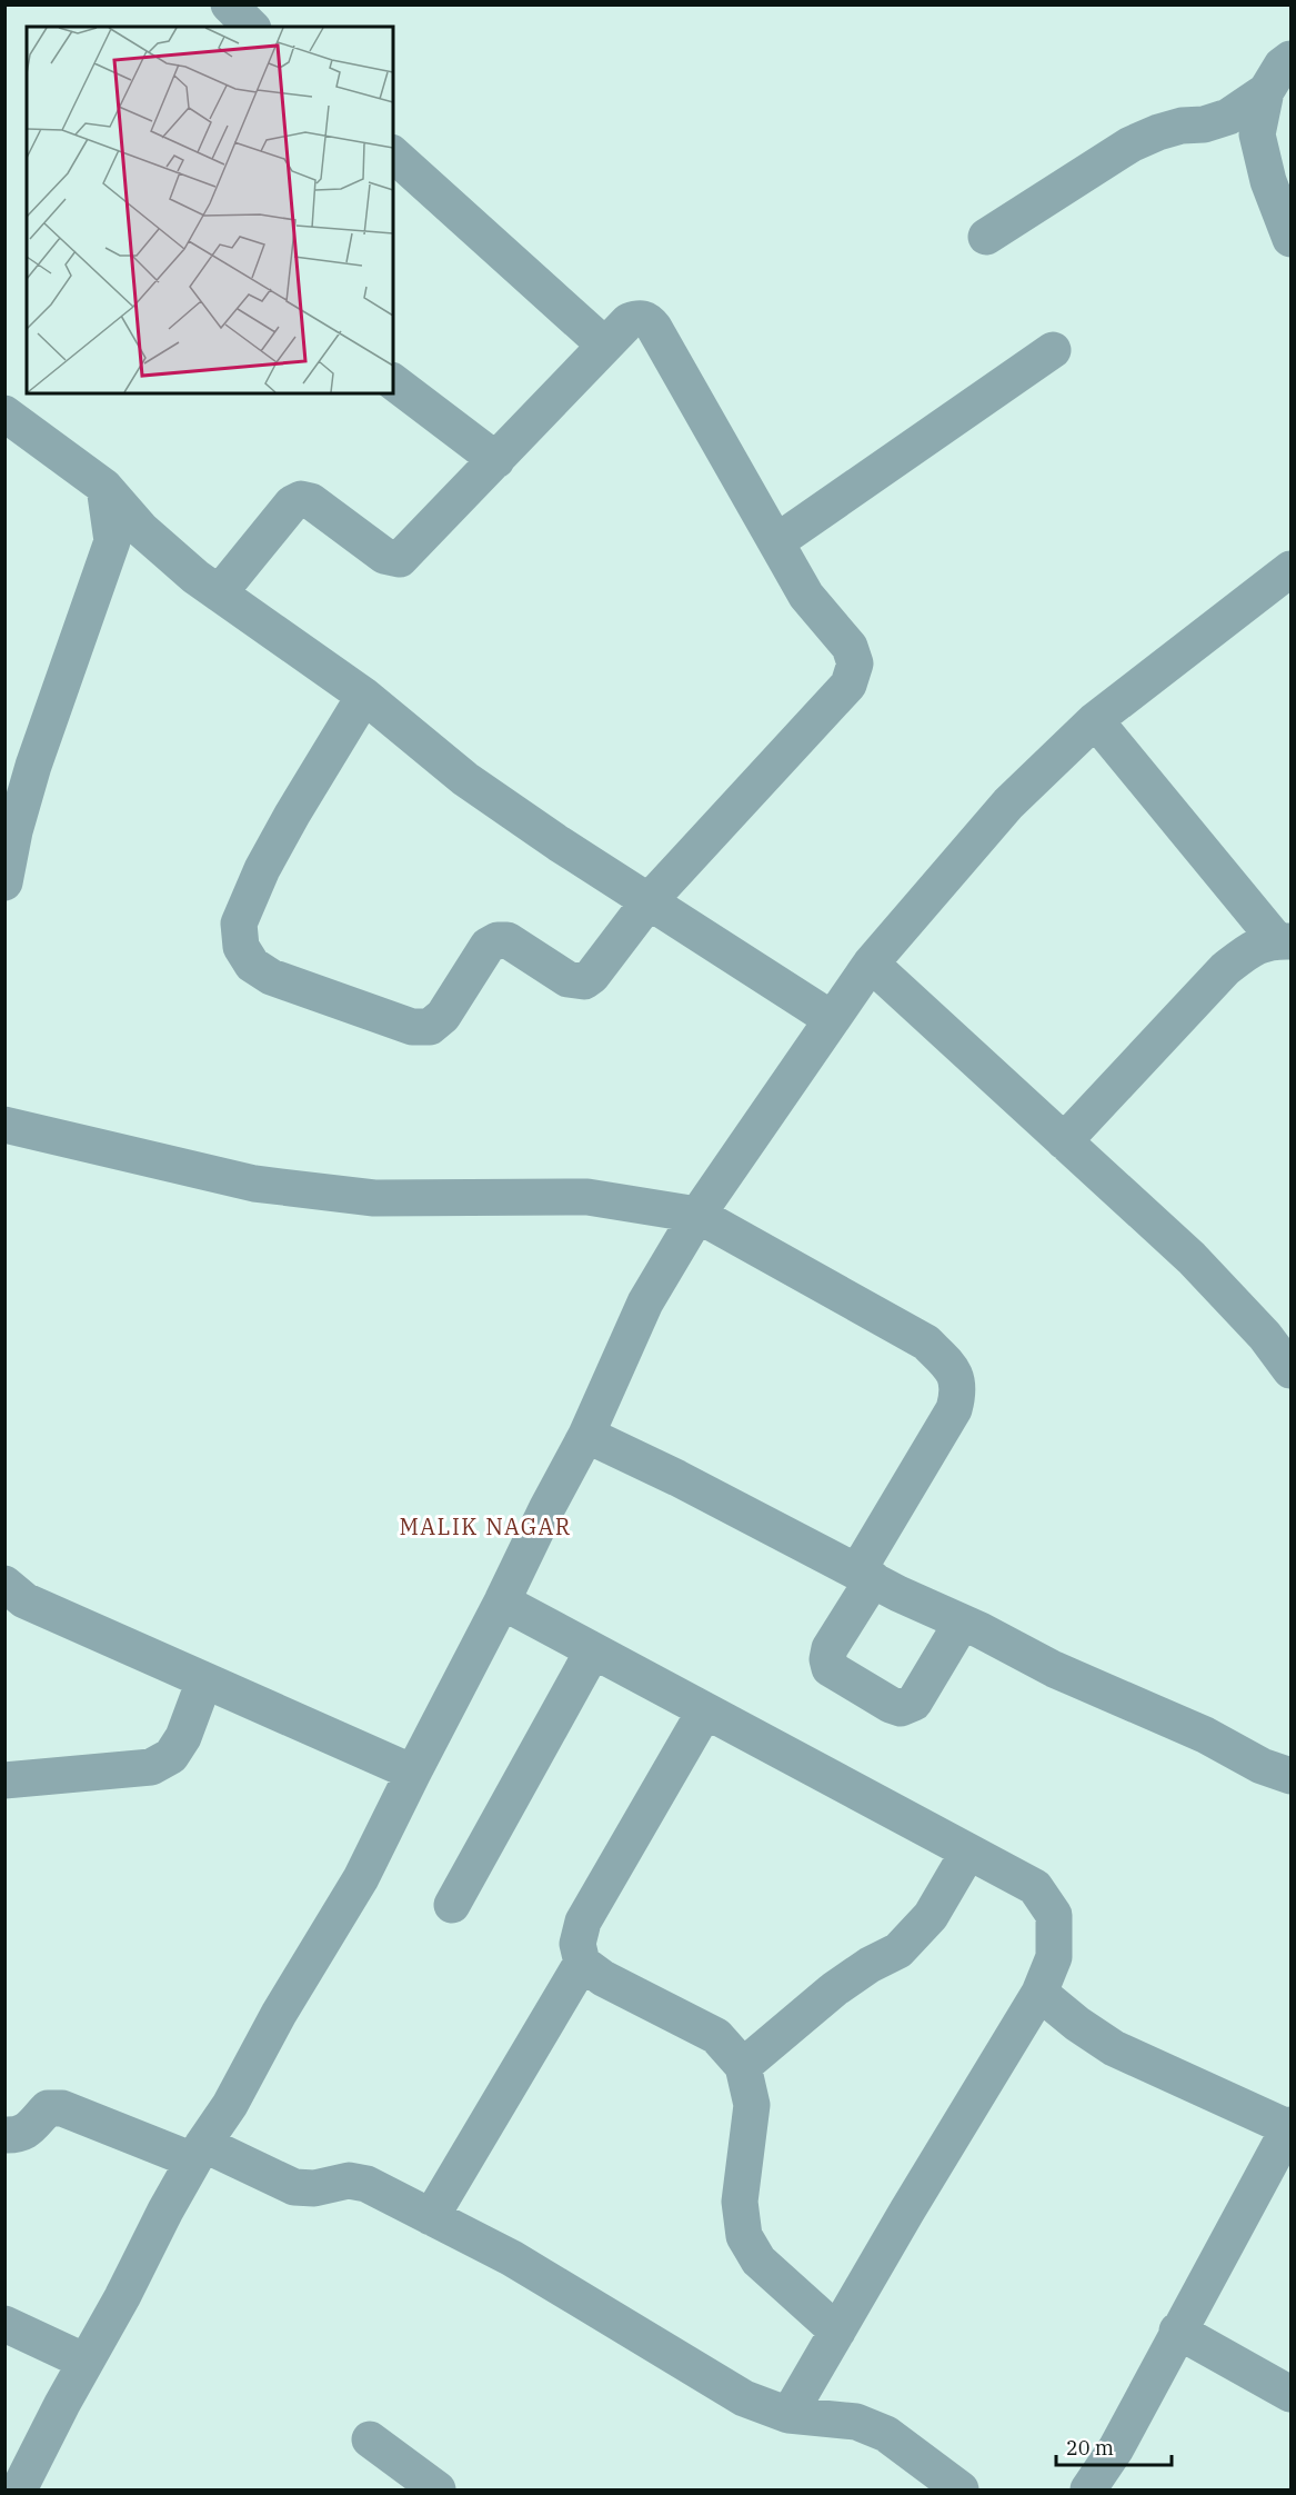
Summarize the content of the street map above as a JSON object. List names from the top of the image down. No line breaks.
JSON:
{"districts":["MALIK NAGAR"],"scale_bar":"20 m"}
